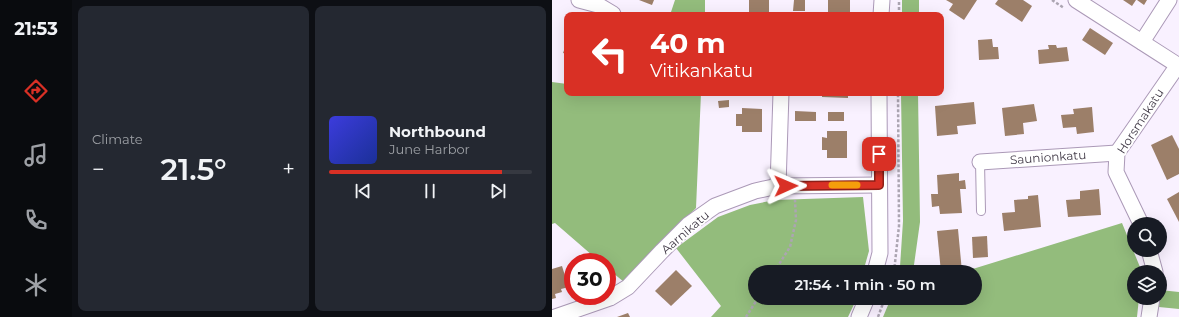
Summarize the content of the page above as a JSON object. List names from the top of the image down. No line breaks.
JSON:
{"streets":{"street":["Horsmakatu","Saunionkatu","Aarnikatu"]},"crossings":[["Horsmakatu","Saunionkatu"]],"page":{"tabs":"21:53","tile":"Climate","turn":["40 m","Vitikankatu"],"song":["Northbound","June Harbor"],"heat":["−","21.5°","+"],"limit":"30","trip":"21:54 · 1 min · 50 m"}}
